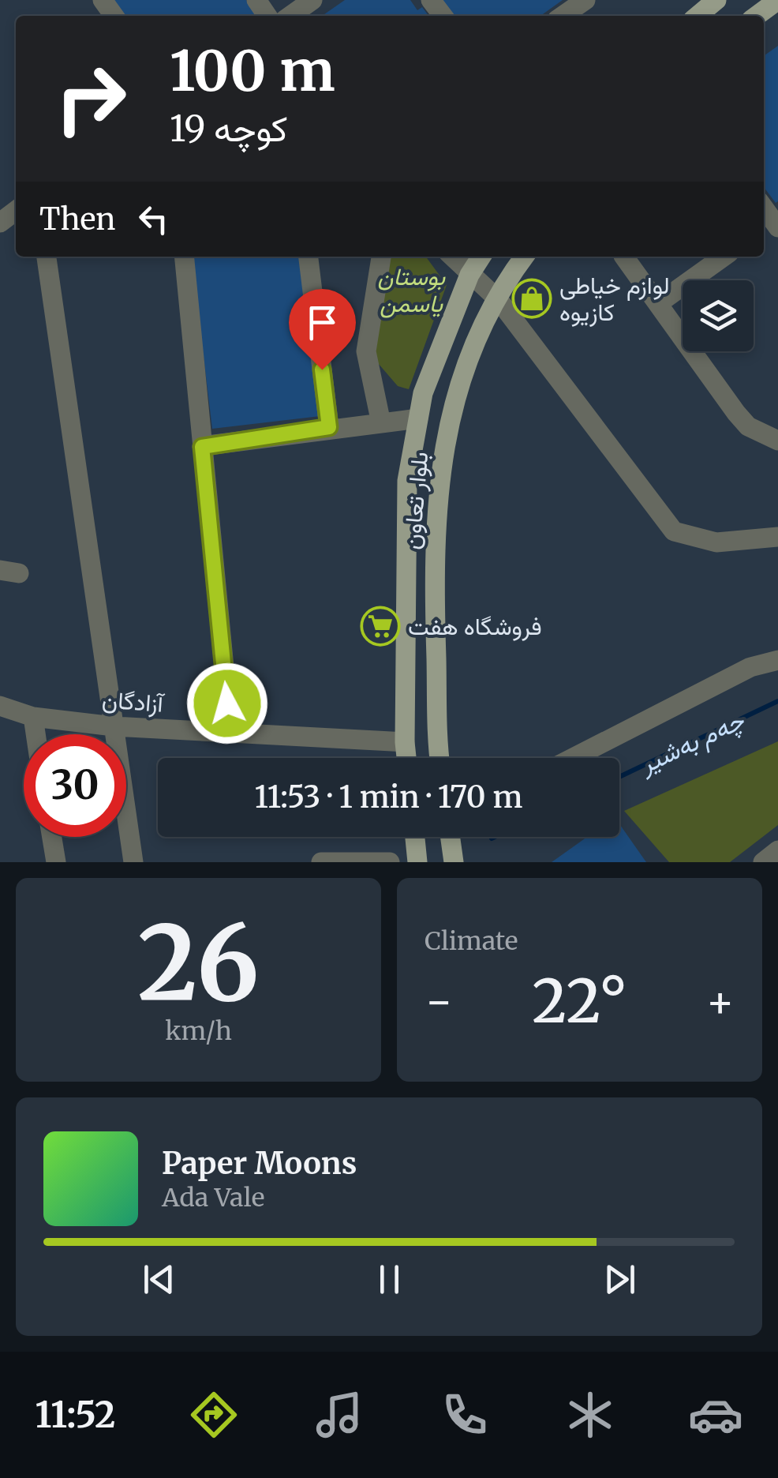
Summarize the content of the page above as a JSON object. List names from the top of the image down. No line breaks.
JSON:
{"streets":{"main road":["بلوار تعاون"],"street":["آزادگان"]},"crossings":[["بلوار تعاون","آزادگان"]],"water":["چەم بەشیر"],"parks":["بوستان یاسمن"],"places":{"shop":["لوازم خیاطی کازیوه"],"supermarket":["فروشگاه هفت"]},"page":{"turn":["100 m","کوچه 19"],"then":"Then","limit":"30","trip":"11:53 · 1 min · 170 m","tile":[["26","km/h"],"Climate"],"heat":["−","22°","+"],"song":["Paper Moons","Ada Vale"],"tabs":"11:52"}}
